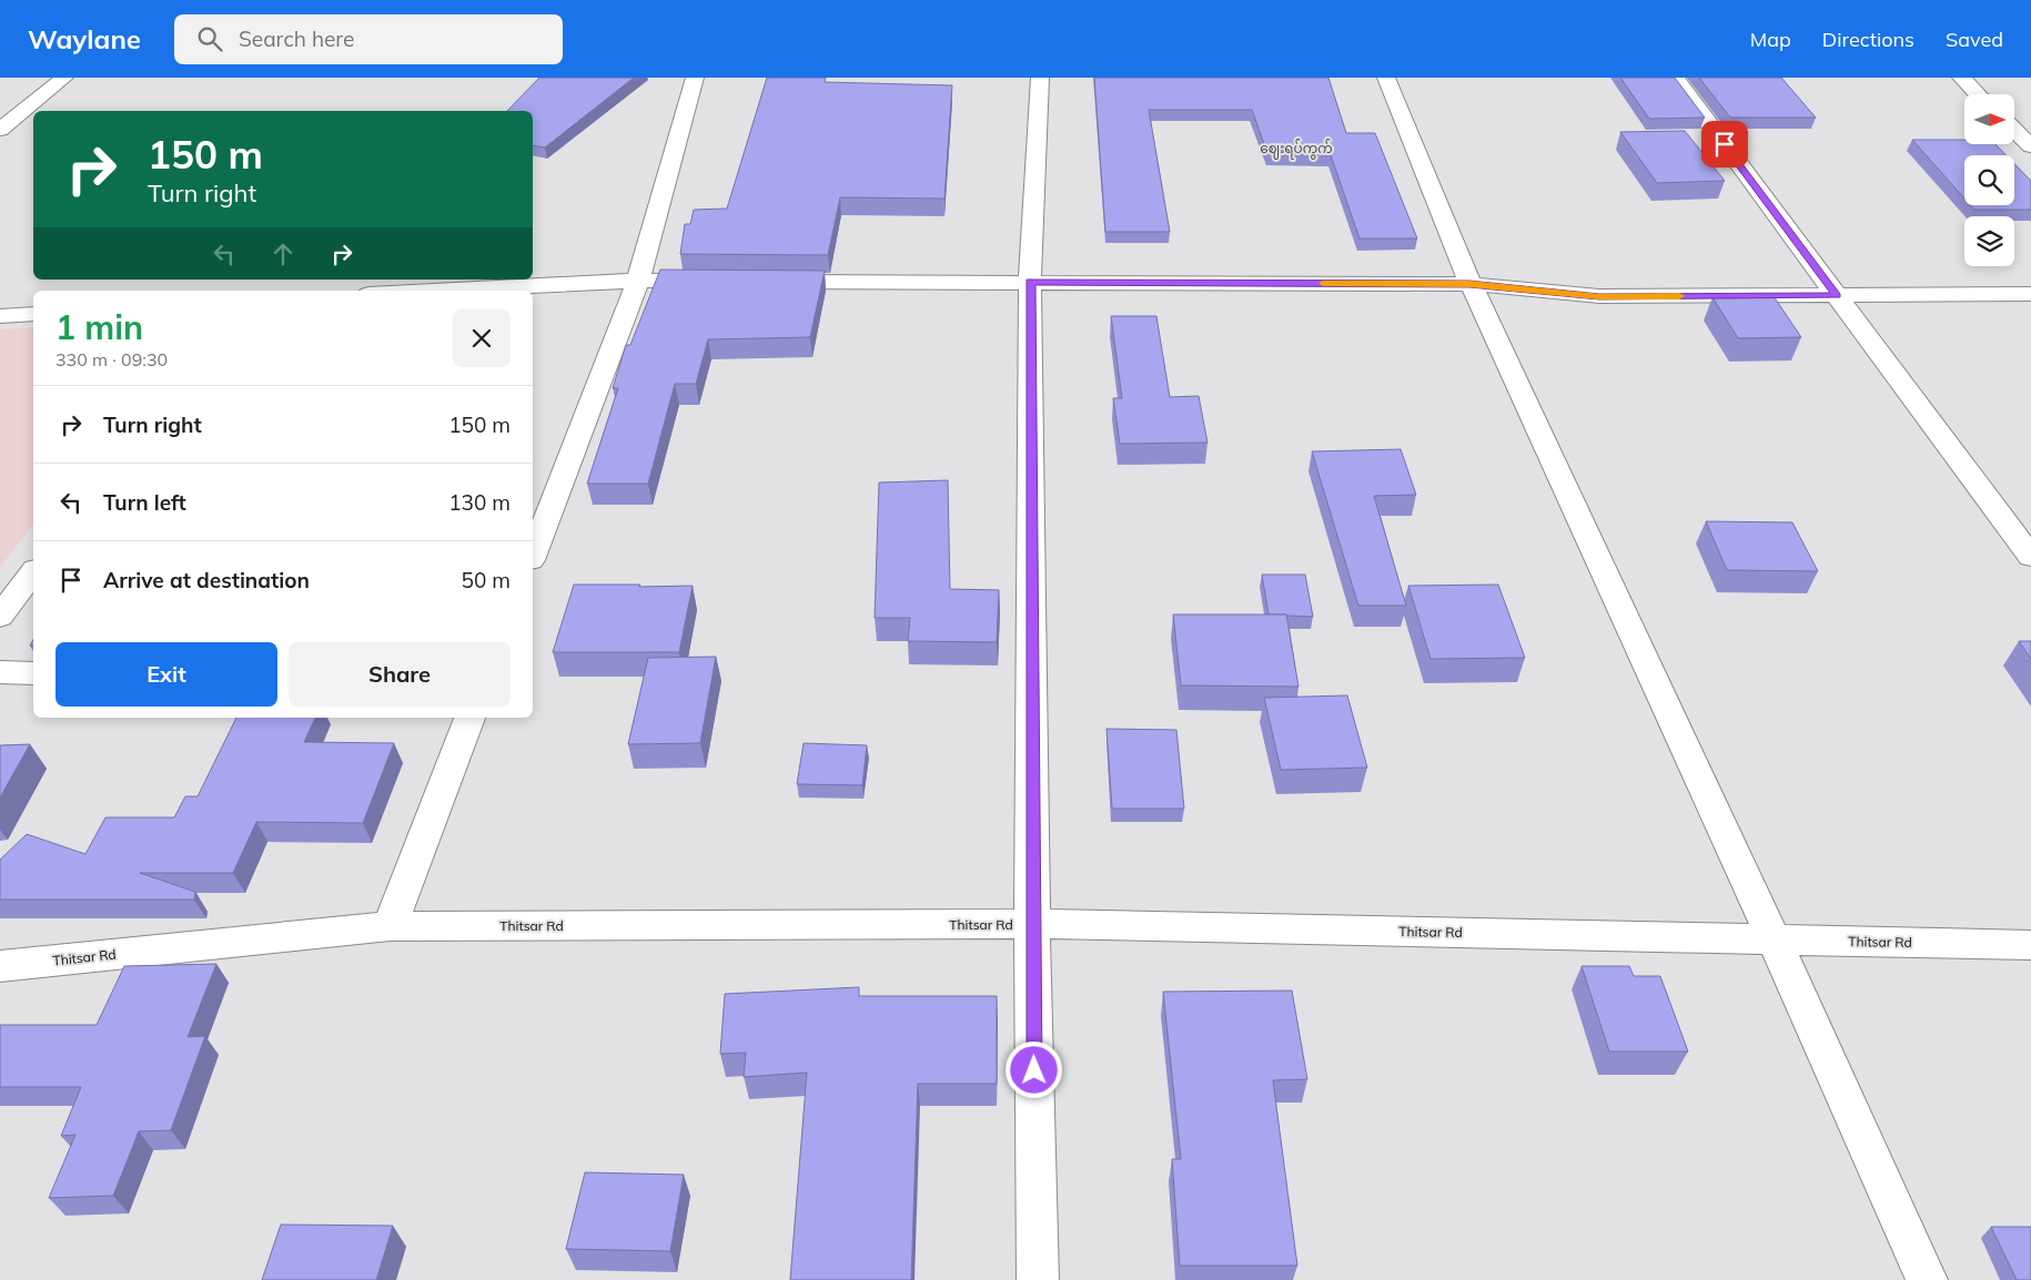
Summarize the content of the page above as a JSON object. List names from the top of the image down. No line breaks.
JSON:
{"streets":{"street":["Thitsar Rd"]},"districts":["ဈေးရပ်ကွက်"],"north":"right","page":{"header":"Waylane","search":"Search here","nav":["Map","Directions","Saved"],"turn":["150 m","Turn right"],"heading":["1 min","330 m · 09:30"],"list":[{"name":"Turn right","value":"150 m"},{"name":"Turn left","value":"130 m"},{"name":"Arrive at destination","value":"50 m"}],"buttons":["Exit","Share"]}}
